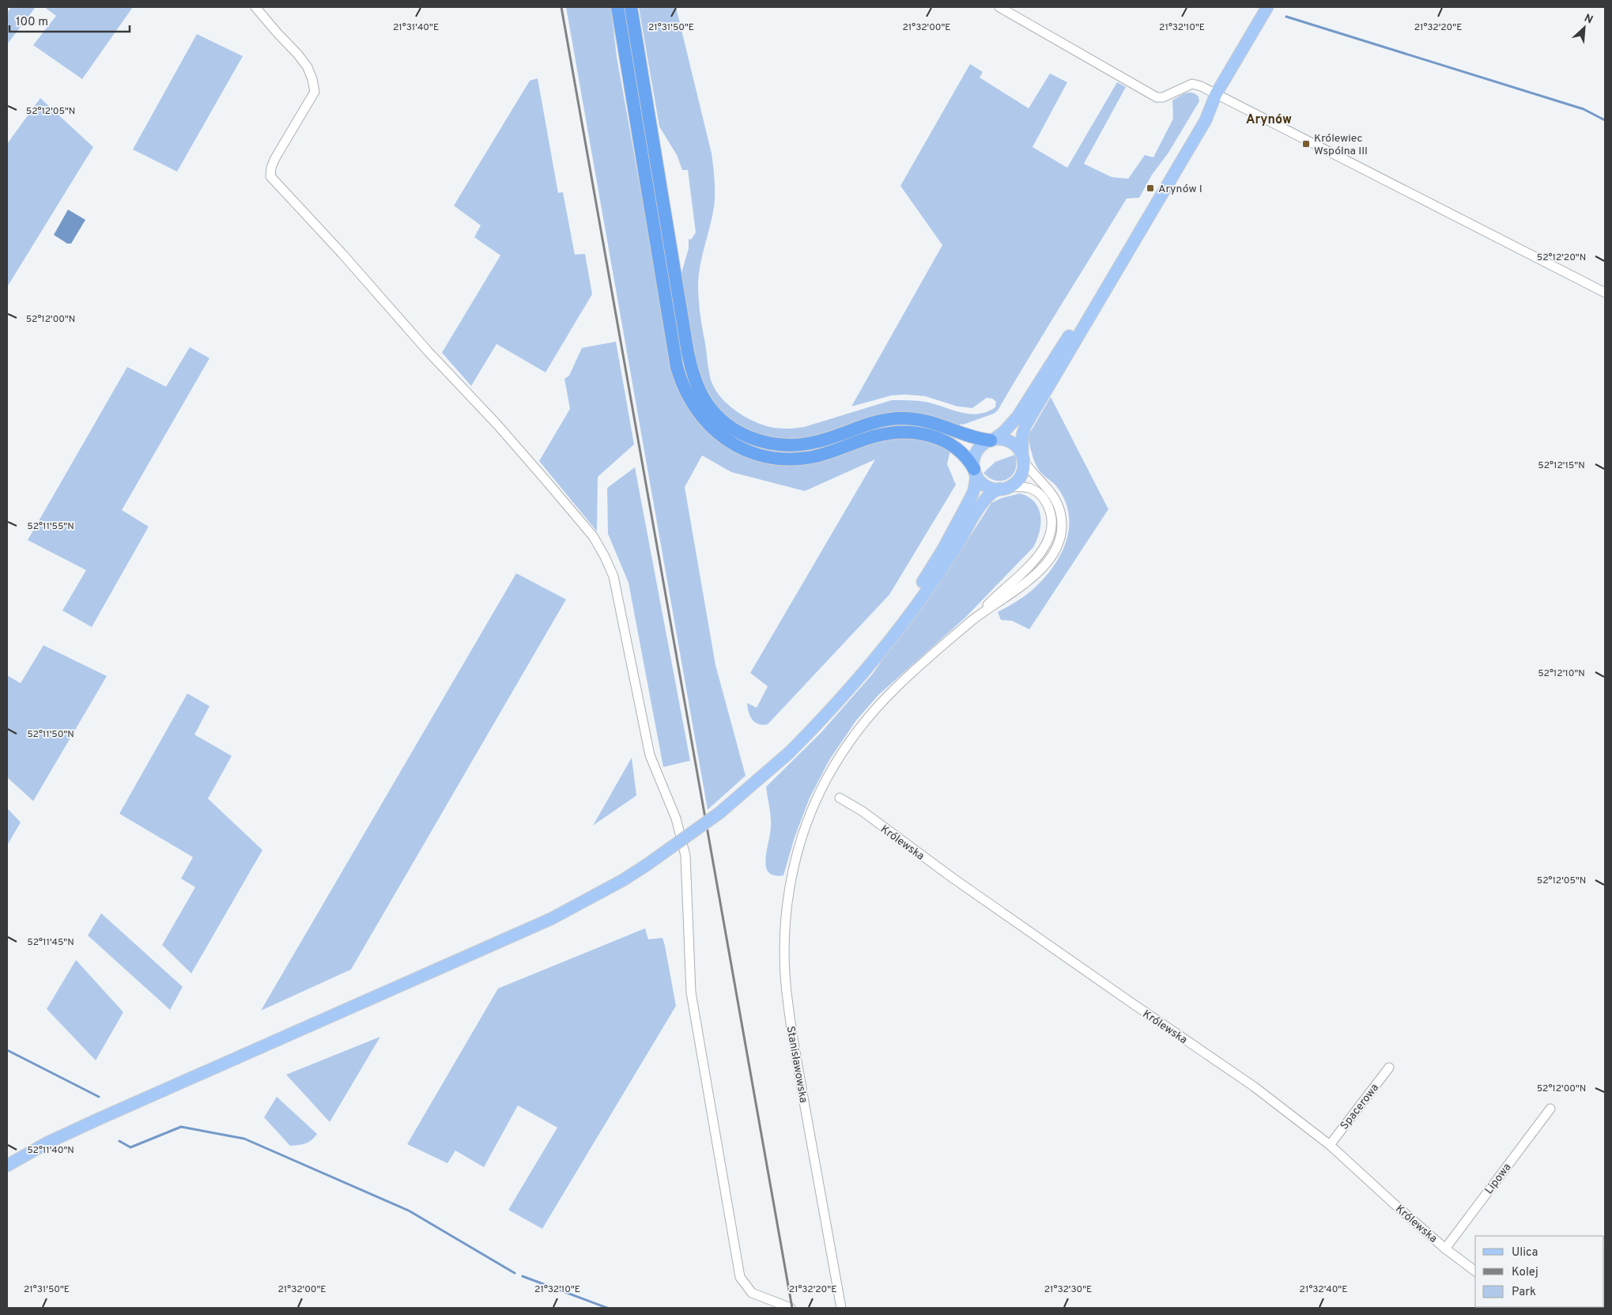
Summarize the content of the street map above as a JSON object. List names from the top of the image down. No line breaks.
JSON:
{"streets":{"street":["Królewska","Stanisławowska","Spacerowa","Lipowa"]},"crossings":[["Królewska","Spacerowa"],["Królewska","Lipowa"]],"districts":["Arynów"],"places":{"transit":["Królewiec Wspólna III","Arynów I"]},"legend":["Ulica","Kolej","Park"],"scale_bar":"100 m","north":"top right","coordinates":["21°31'40\"E","21°31'50\"E","21°32'00\"E","21°32'10\"E","21°32'20\"E","52°12'05\"N","52°12'20\"N","52°12'00\"N","52°12'15\"N","52°11'55\"N","52°12'10\"N","52°11'50\"N","52°11'45\"N","52°11'40\"N","21°32'30\"E","21°32'40\"E"]}
